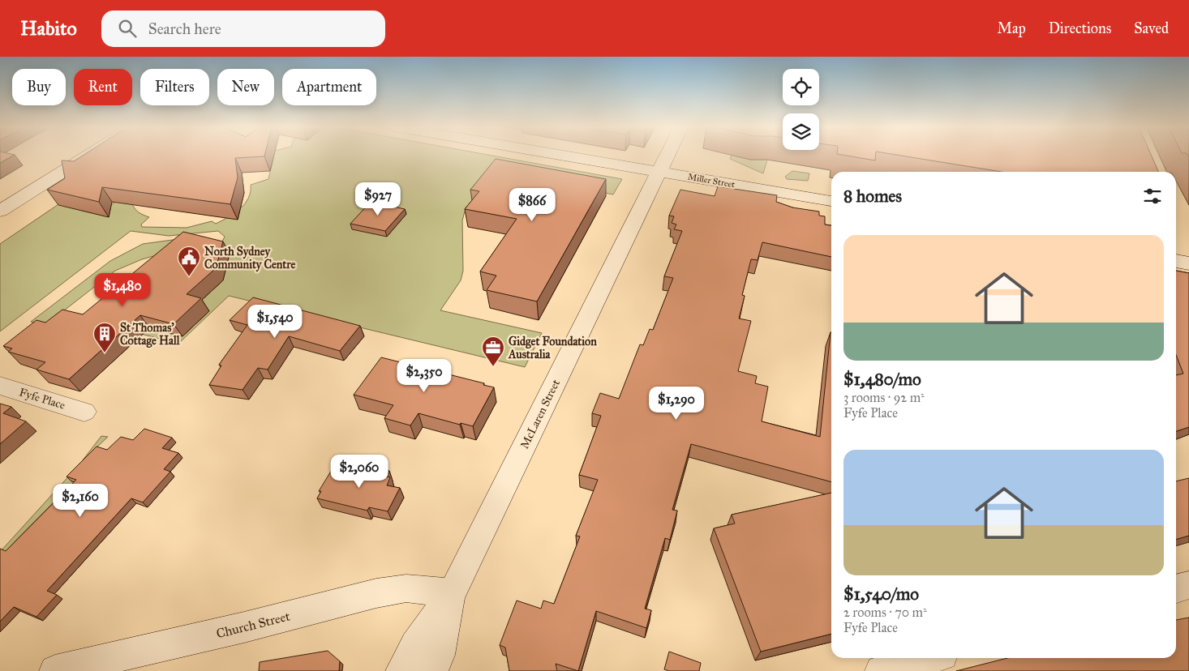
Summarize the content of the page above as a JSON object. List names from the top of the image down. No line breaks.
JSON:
{"streets":{"street":["Miller Street","Fyfe Place","McLaren Street","Church Street"]},"crossings":[["Miller Street","McLaren Street"],["McLaren Street","Church Street"]],"places":{"public building":["North Sydney Community Centre"],"building":["St Thomas' Cottage Hall"],"office":["Gidget Foundation Australia"]},"page":{"header":"Habito","search":"Search here","nav":["Map","Directions","Saved"],"chip":["Buy","Rent","Filters","New","Apartment"],"heading":"8 homes","price":["$927","$866","$1,480","$1,540","$2,350","$1,290","$2,060","$2,160"],"list":[{"name":"$1,480/mo","note":"3 rooms · 92 m² · Fyfe Place"},{"name":"$1,540/mo","note":"2 rooms · 70 m² · Fyfe Place"}]}}
